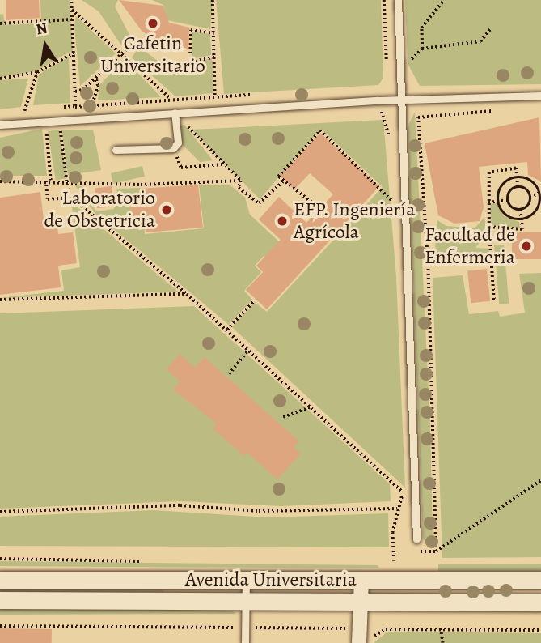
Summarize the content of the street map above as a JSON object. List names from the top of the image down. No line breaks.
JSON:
{"streets":{"street":["Avenida Universitaria"]},"places":["Cafetin Universitario","Laboratorio de Obstetricia","EFP. Ingeniería Agrícola","Facultad de Enfermeria"],"north":"top"}
